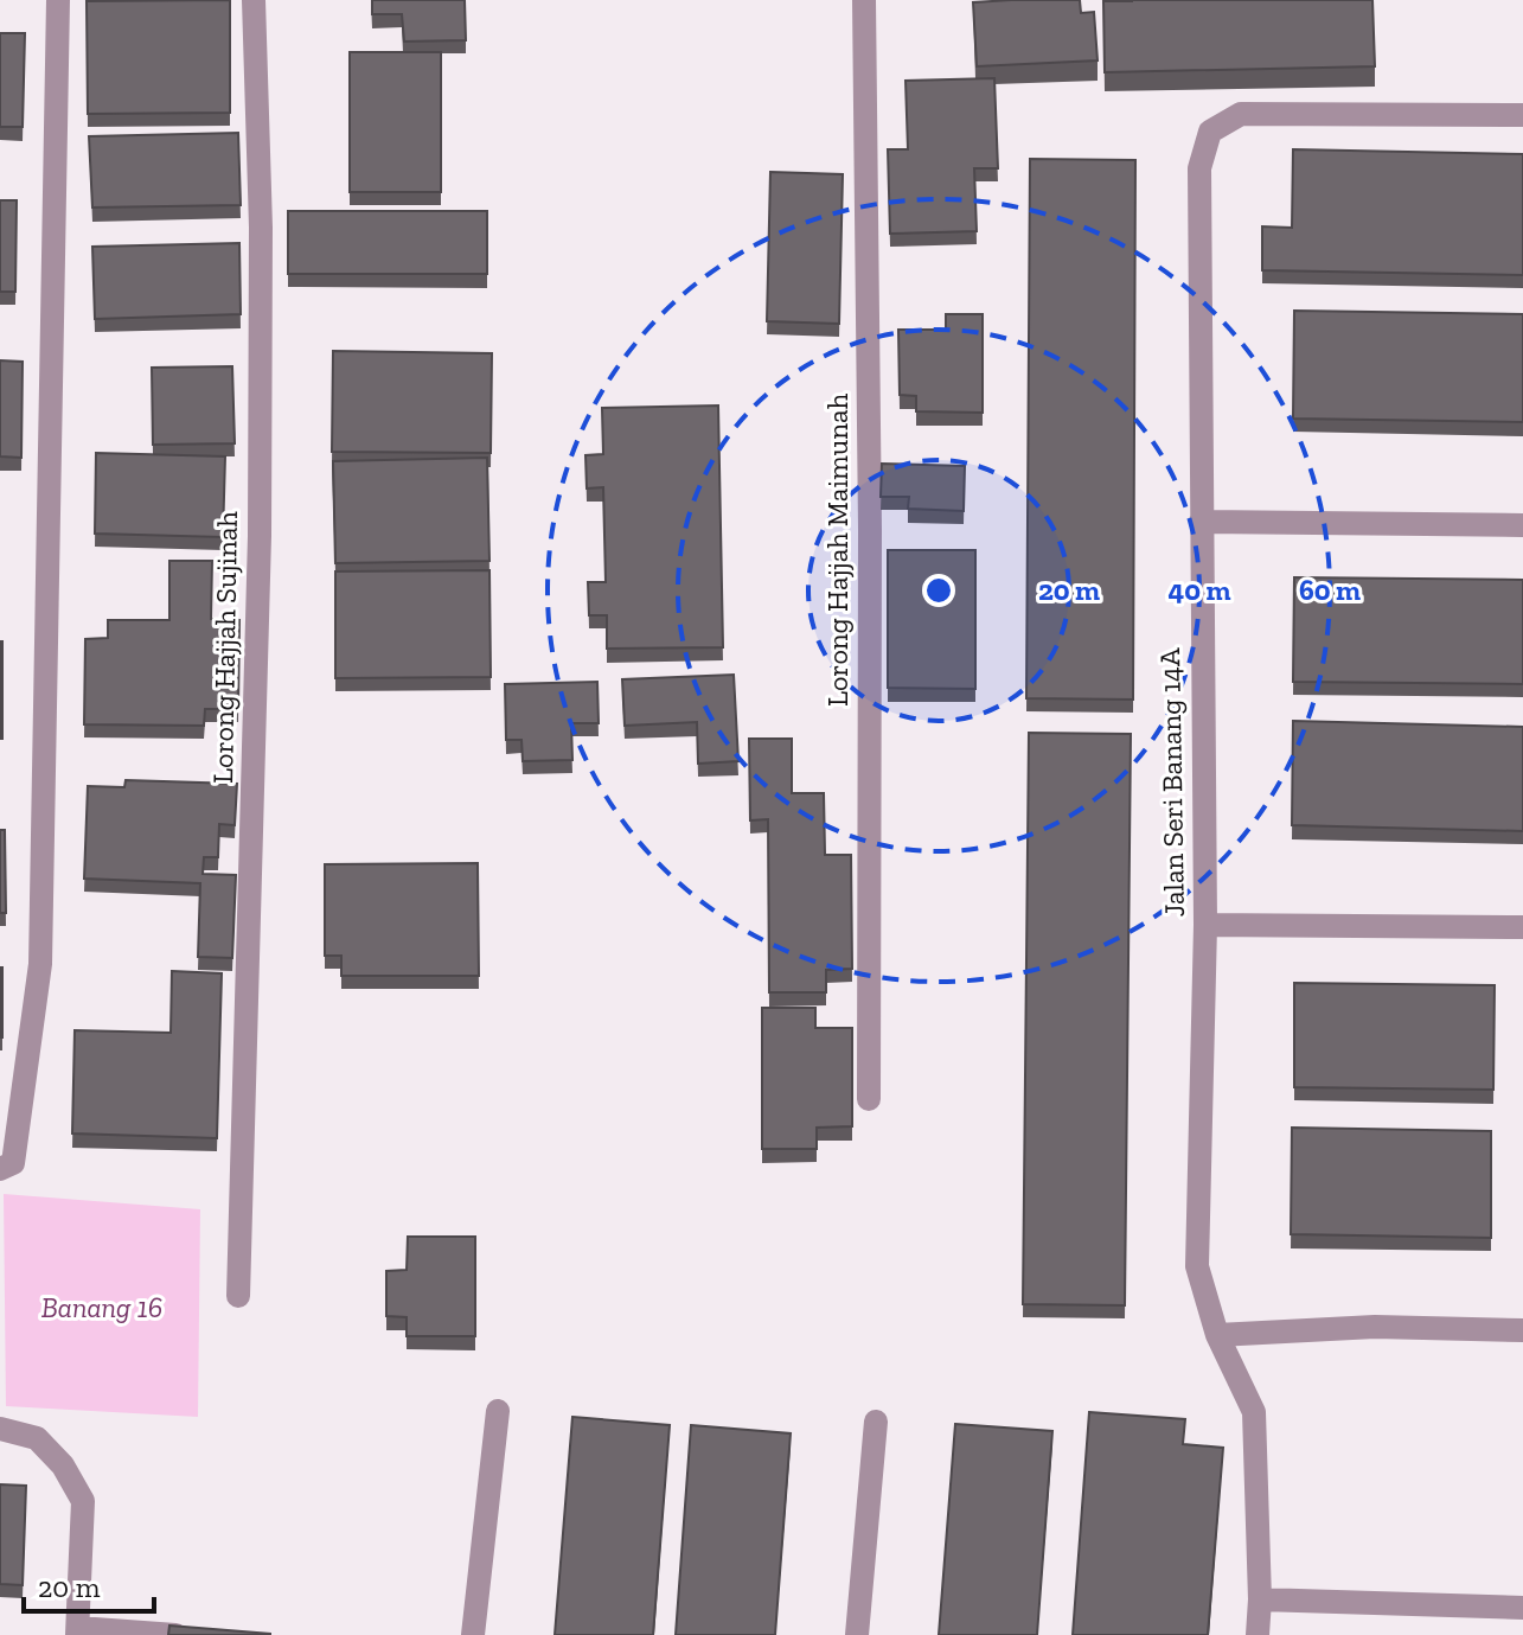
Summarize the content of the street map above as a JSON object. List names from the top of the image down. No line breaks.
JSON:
{"streets":{"street":["Lorong Hajjah Maimunah","Lorong Hajjah Sujinah","Jalan Seri Banang 14A"]},"parks":["Banang 16"],"scale_bar":"20 m","rings":["20 m","40 m","60 m"]}
